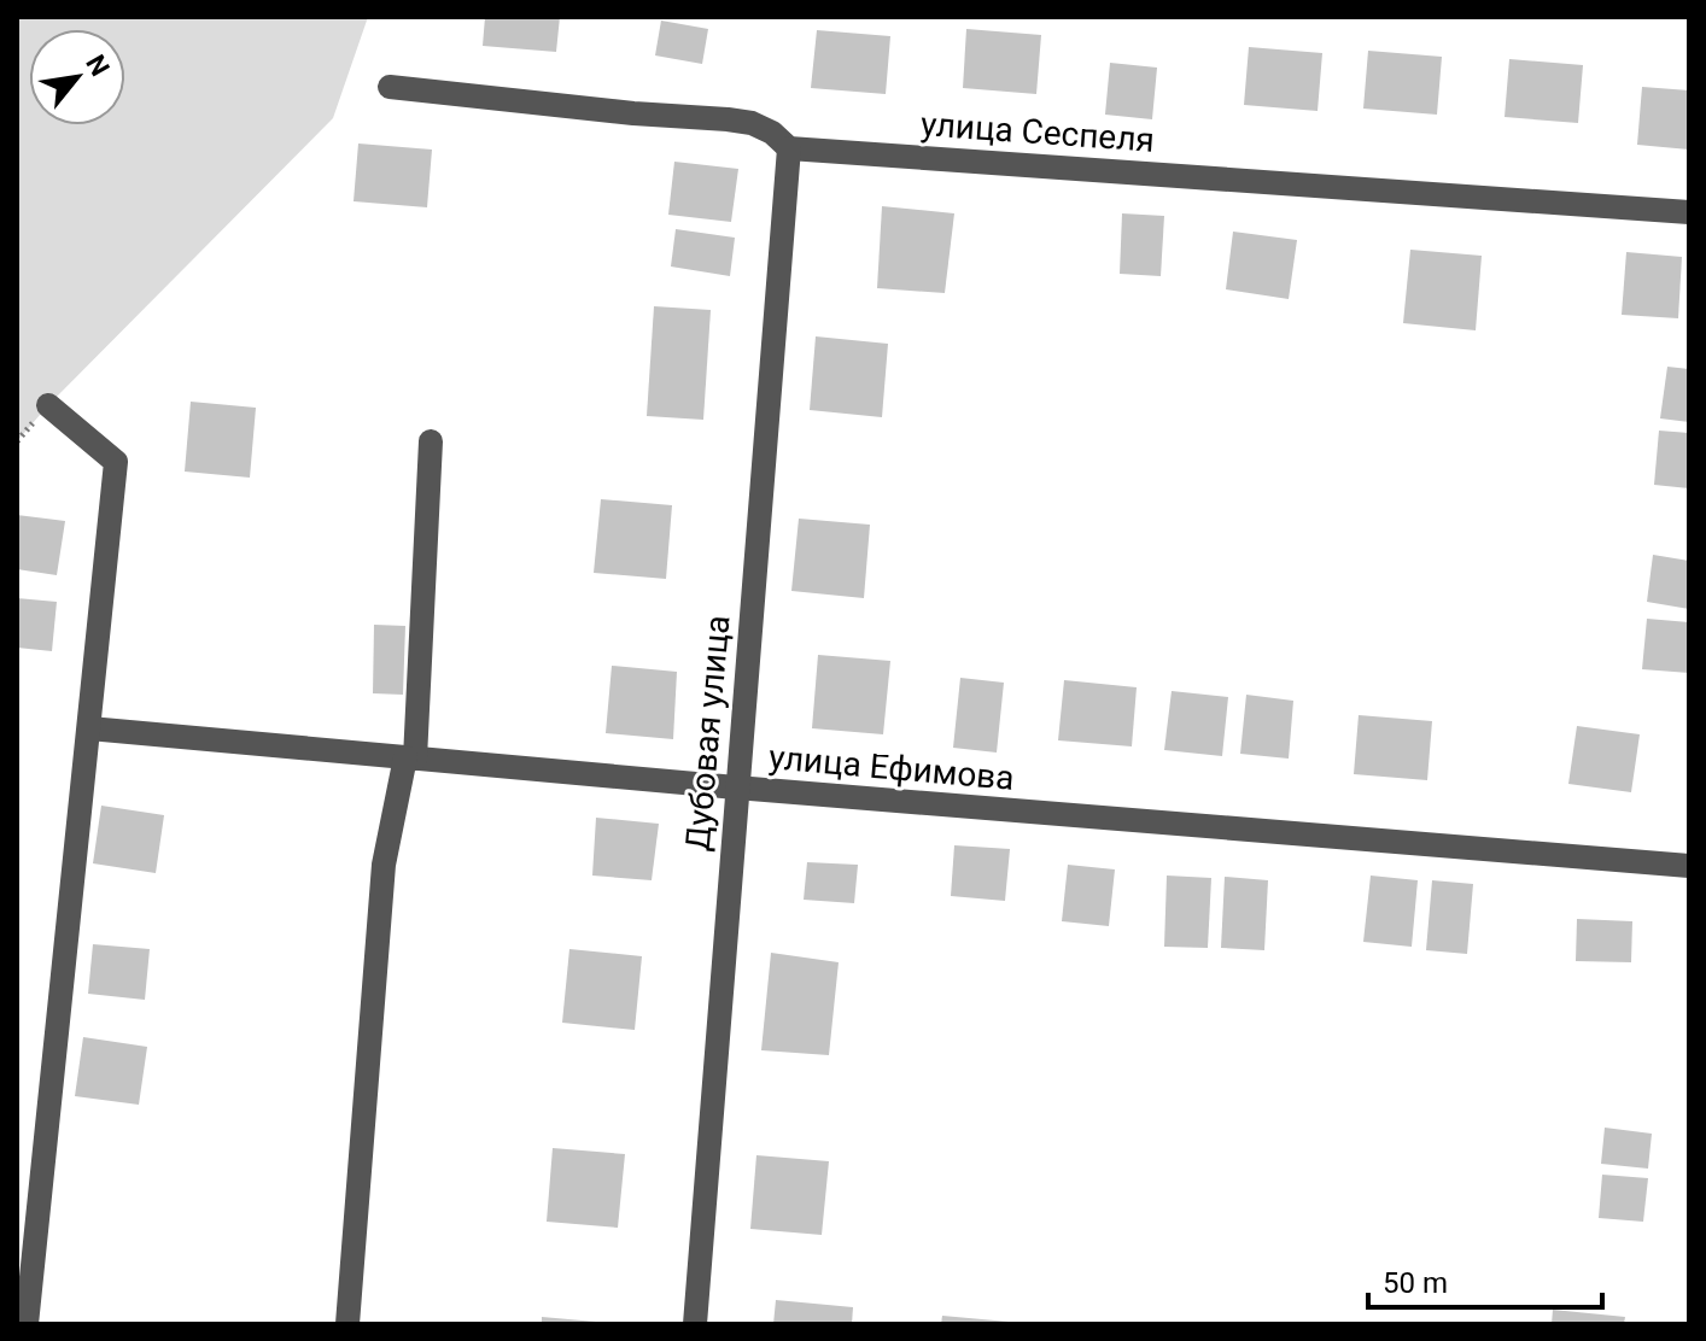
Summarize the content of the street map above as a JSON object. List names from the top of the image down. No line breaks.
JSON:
{"streets":{"street":["улица Сеспеля","Дубовая улица","улица Ефимова"]},"crossings":[["улица Сеспеля","Дубовая улица"],["Дубовая улица","улица Ефимова"]],"scale_bar":"50 m","north":"top right"}
